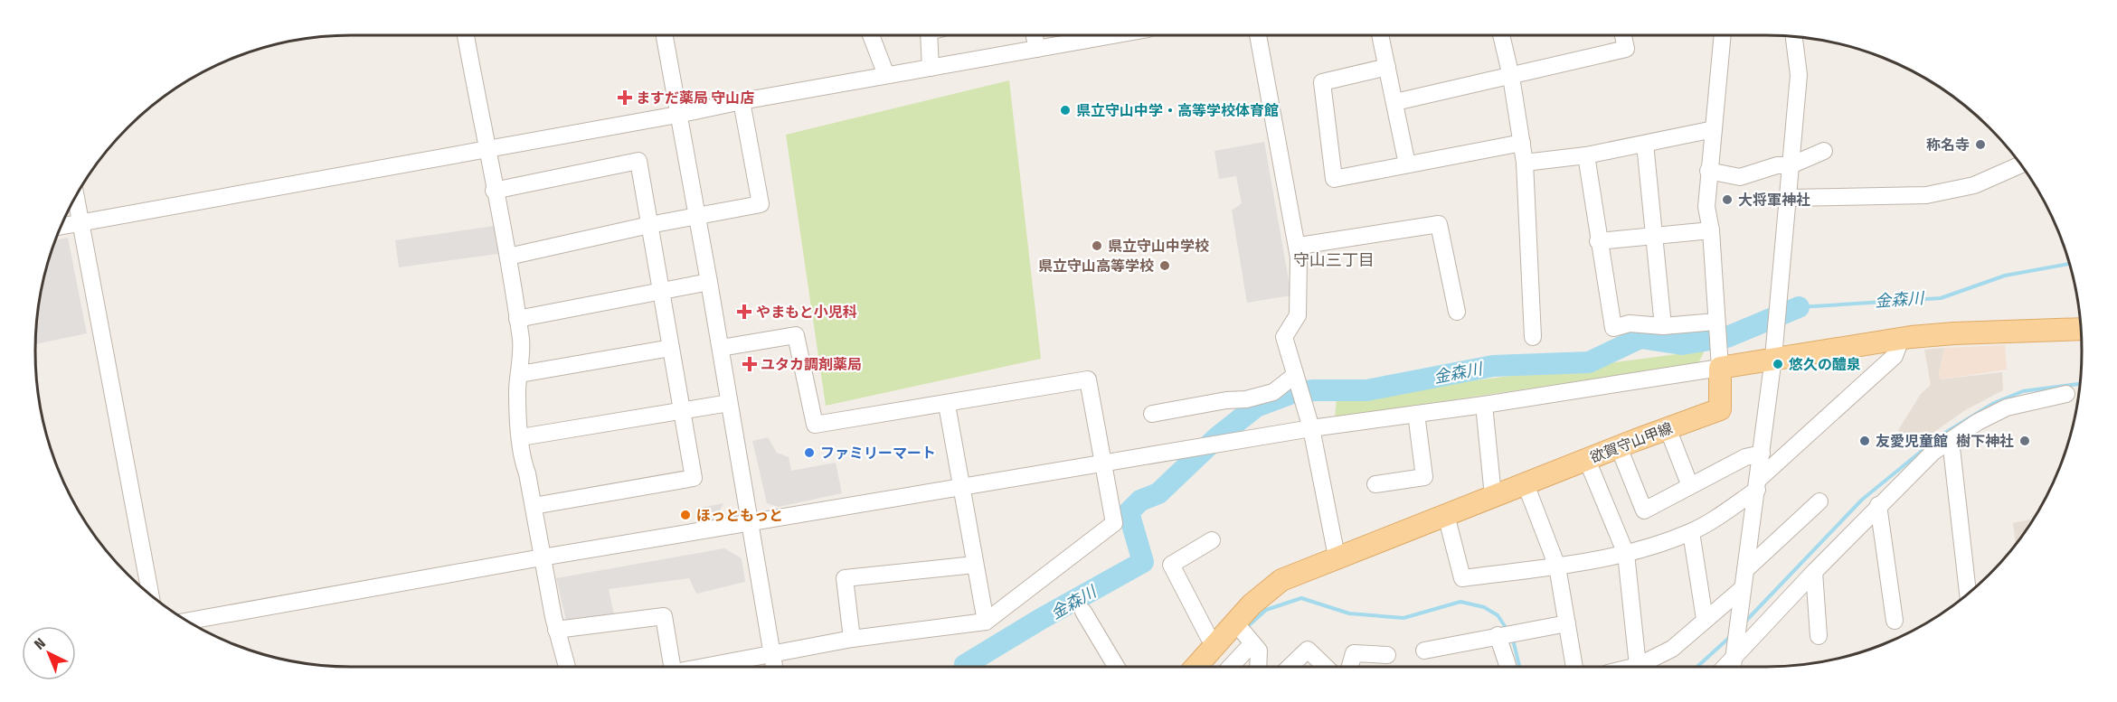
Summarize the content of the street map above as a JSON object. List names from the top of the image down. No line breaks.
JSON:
{"streets":{"main road":["欲賀守山甲線"]},"districts":["守山三丁目"],"water":["金森川"],"places":{"health":["ますだ薬局 守山店","やまもと小児科","ユタカ調剤薬局"],"other":["県立守山中学・高等学校体育館","称名寺","大将軍神社","県立守山中学校","県立守山高等学校","悠久の醴泉","友愛児童館","樹下神社","ファミリーマート","ほっともっと"]},"north":"top left"}
